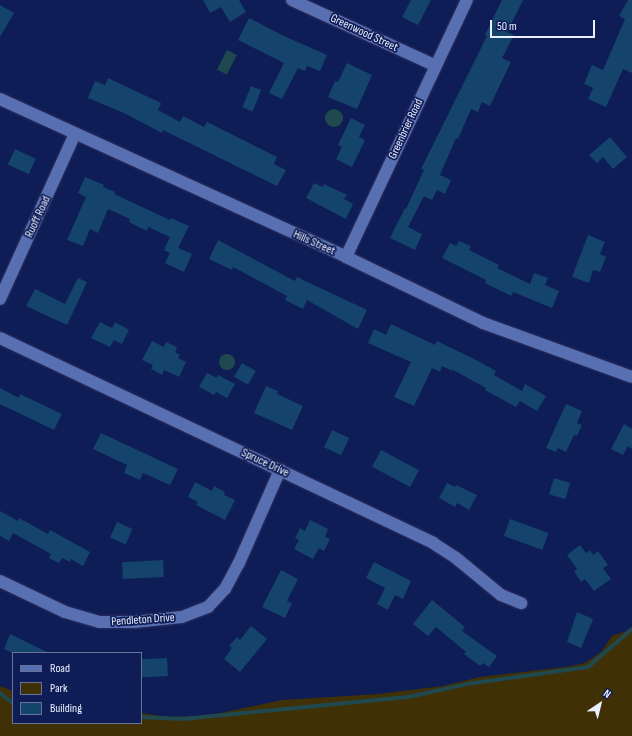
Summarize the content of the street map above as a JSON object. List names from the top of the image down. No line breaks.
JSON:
{"streets":{"street":["Greenwood Street","Greenbrier Road","Ruoff Road","Hills Street","Spruce Drive","Pendleton Drive"]},"crossings":[["Greenwood Street","Greenbrier Road"],["Greenbrier Road","Hills Street"],["Ruoff Road","Hills Street"],["Spruce Drive","Pendleton Drive"]],"legend":["Road","Park","Building"],"scale_bar":"50 m","north":"top right"}
